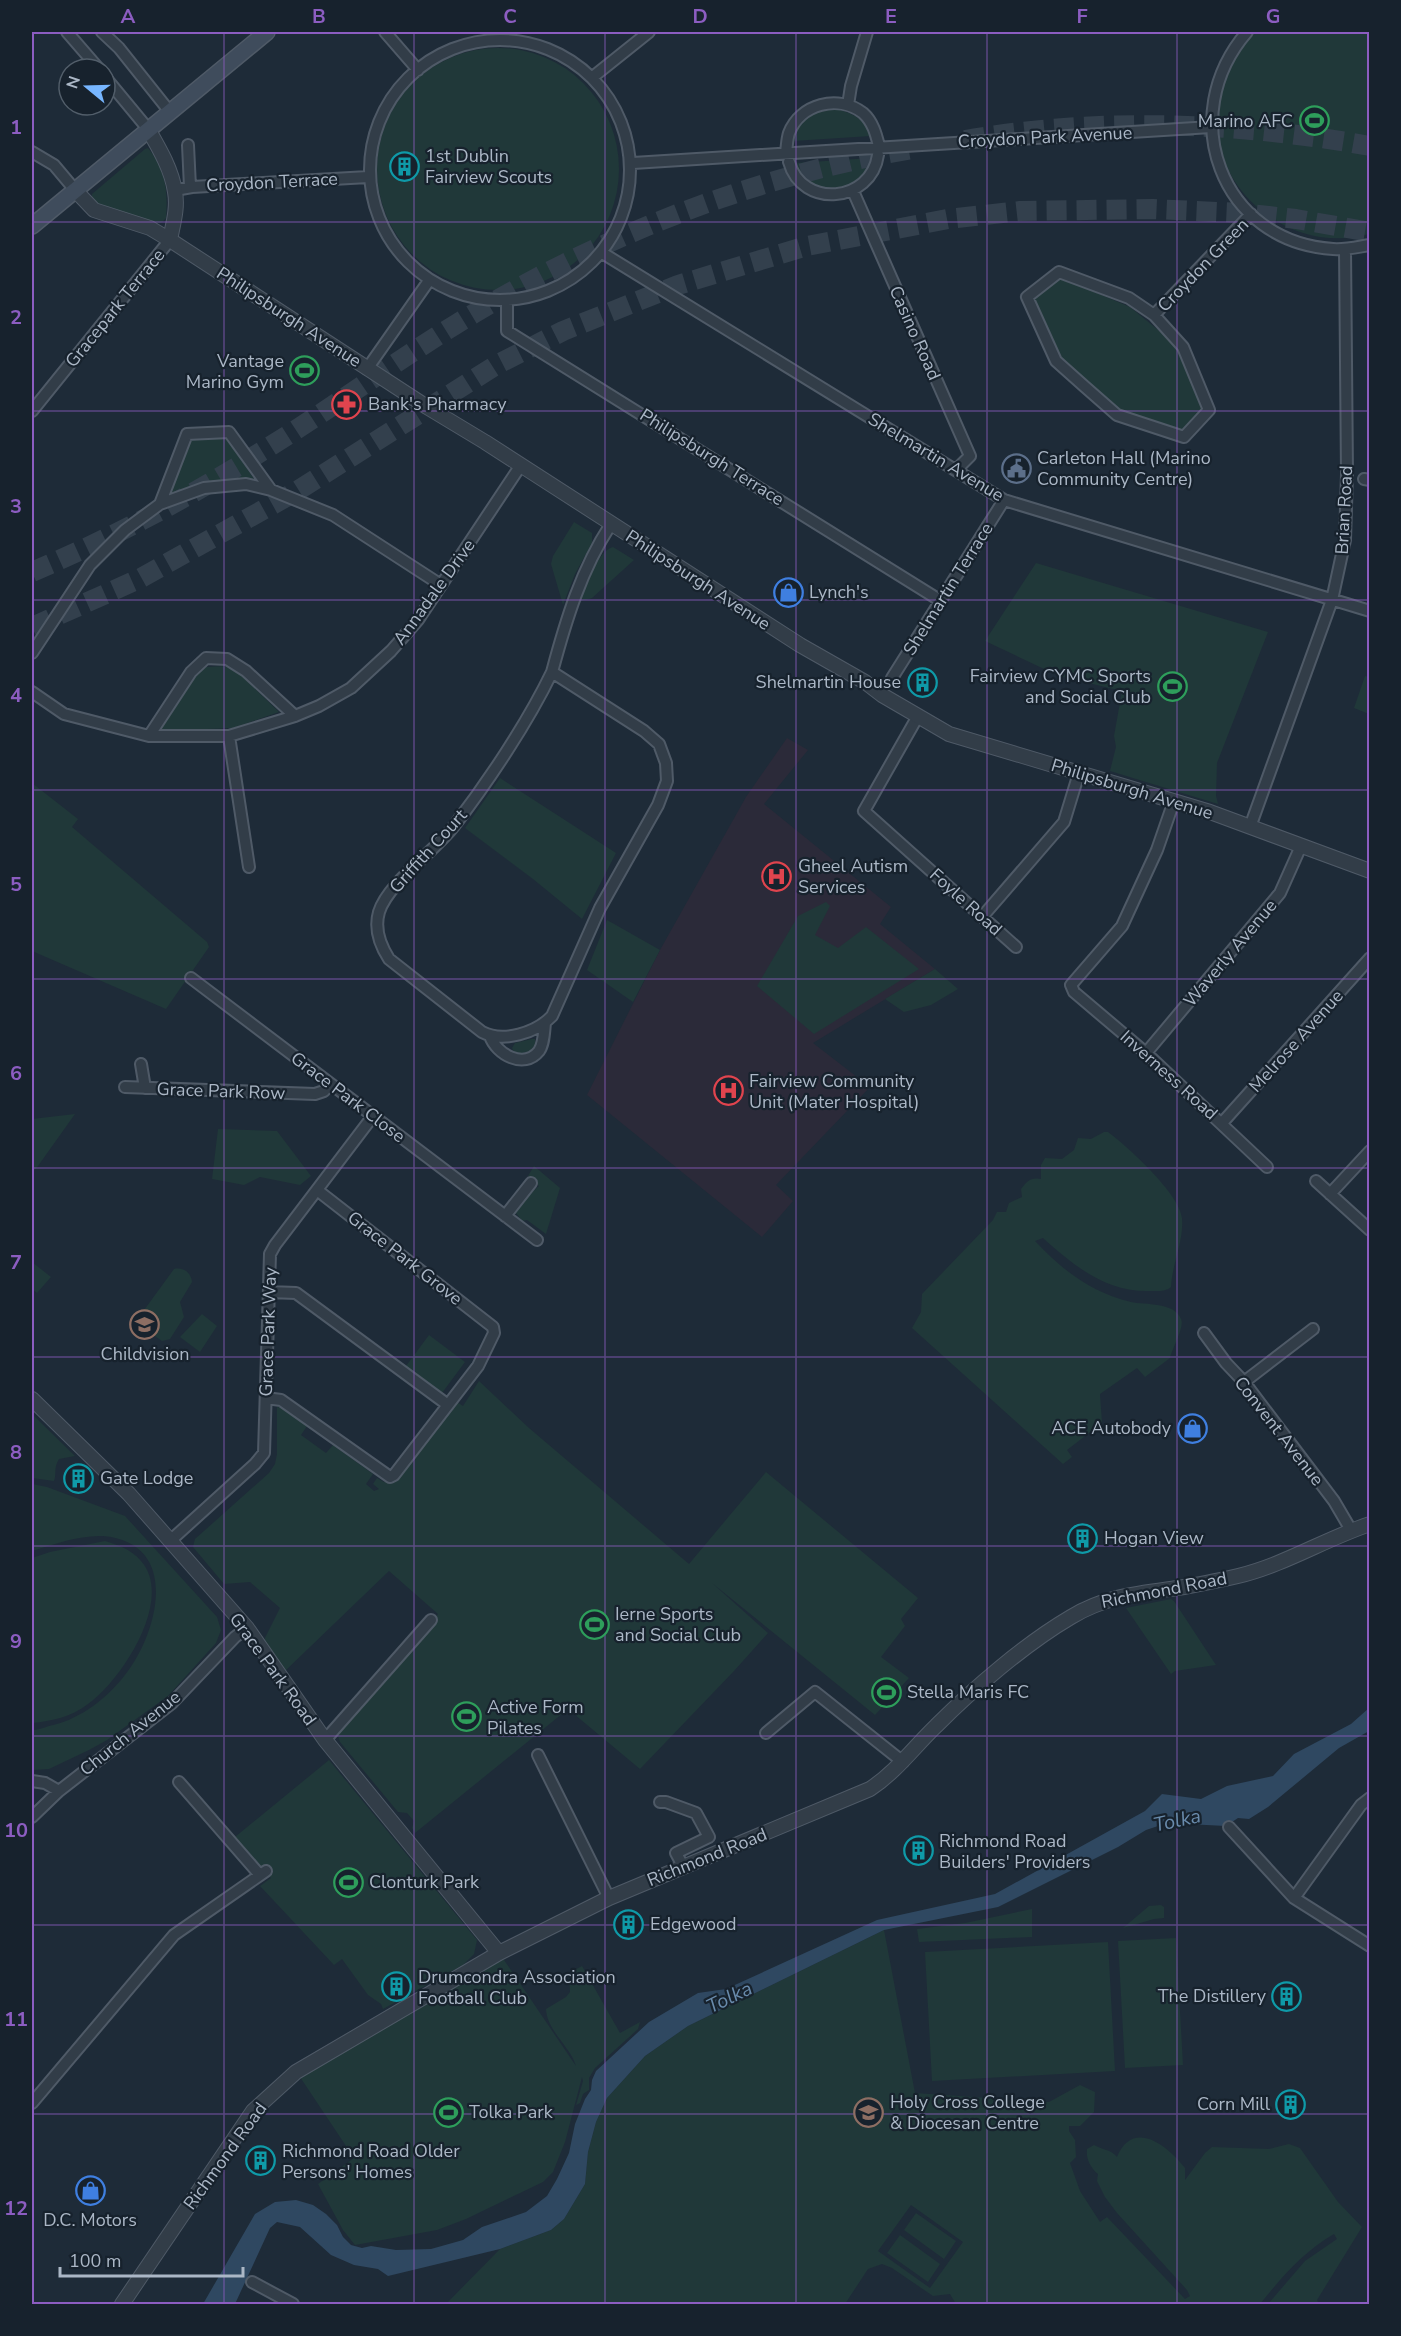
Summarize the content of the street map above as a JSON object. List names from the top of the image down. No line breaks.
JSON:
{"streets":{"street":["Croydon Park Avenue","Croydon Terrace","Croydon Green","Gracepark Terrace","Philipsburgh Avenue","Casino Road","Philipsburgh Terrace","Shelmartin Avenue","Brian Road","Shelmartin Terrace","Annadale Drive","Griffith Court","Foyle Road","Waverly Avenue","Melrose Avenue","Inverness Road","Grace Park Row","Grace Park Close","Grace Park Grove","Grace Park Way","Convent Avenue","Richmond Road","Grace Park Road","Church Avenue"]},"crossings":[["Croydon Terrace","Gracepark Terrace"],["Gracepark Terrace","Philipsburgh Avenue"],["Philipsburgh Avenue","Brian Road"],["Philipsburgh Avenue","Annadale Drive"],["Philipsburgh Avenue","Griffith Court"],["Philipsburgh Avenue","Foyle Road"],["Philipsburgh Avenue","Waverly Avenue"],["Philipsburgh Avenue","Inverness Road"],["Casino Road","Shelmartin Avenue"],["Philipsburgh Terrace","Shelmartin Terrace"],["Shelmartin Avenue","Brian Road"],["Shelmartin Avenue","Shelmartin Terrace"],["Waverly Avenue","Inverness Road"],["Melrose Avenue","Inverness Road"],["Grace Park Row","Grace Park Close"],["Grace Park Close","Grace Park Way"],["Grace Park Grove","Grace Park Way"],["Grace Park Way","Grace Park Road"],["Convent Avenue","Richmond Road"],["Richmond Road","Grace Park Road"],["Grace Park Road","Church Avenue"]],"water":["Tolka"],"places":{"sports":["Marino AFC","Vantage Marino Gym","Fairview CYMC Sports and Social Club","Ierne Sports and Social Club","Stella Maris FC","Active Form Pilates","Clonturk Park","Tolka Park"],"building":["1st Dublin Fairview Scouts","Shelmartin House","Gate Lodge","Hogan View","Richmond Road Builders' Providers","Edgewood","Drumcondra Association Football Club","The Distillery","Corn Mill","Richmond Road Older Persons' Homes"],"pharmacy":["Bank's Pharmacy"],"public building":["Carleton Hall (Marino Community Centre)"],"shop":["Lynch's","ACE Autobody","D.C. Motors"],"hospital":["Gheel Autism Services","Fairview Community Unit (Mater Hospital)"],"school or university":["Childvision","Holy Cross College & Diocesan Centre"]},"scale_bar":"100 m","north":"left","grid":{"columns":["A","B","C","D","E","F","G"],"rows":["1","2","3","4","5","6","7","8","9","10","11","12"]}}
